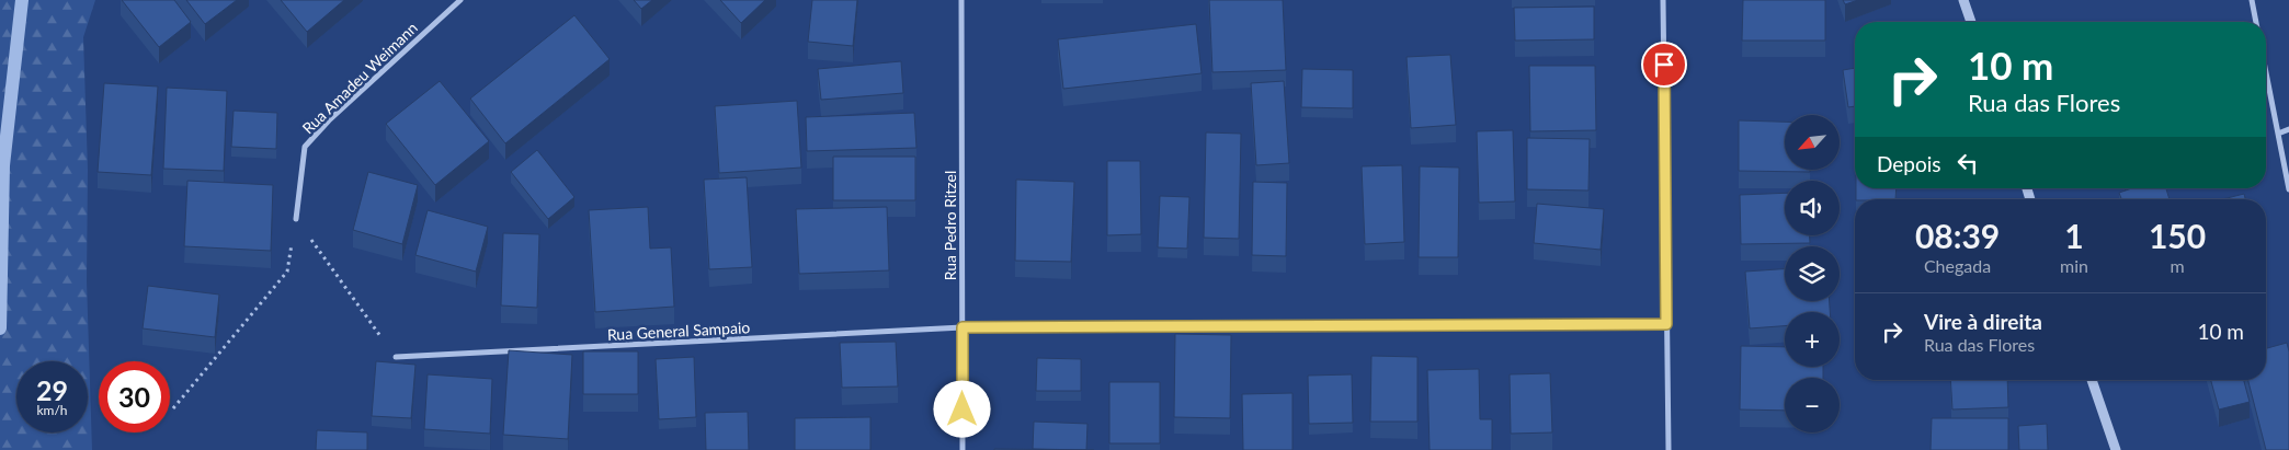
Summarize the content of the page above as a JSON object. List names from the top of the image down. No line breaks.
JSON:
{"streets":{"street":["Rua Amadeu Weimann","Rua Pedro Ritzel","Rua General Sampaio"]},"crossings":[["Rua Pedro Ritzel","Rua General Sampaio"]],"north":"bottom left","page":{"turn":["10 m","Rua das Flores"],"map_buttons":["+","−"],"then":"Depois","eta":["08:39","Chegada","1","min","150","m"],"list":[{"name":"Vire à direita","note":"Rua das Flores","value":"10 m"}],"speed":"29 km/h","limit":"30"}}
